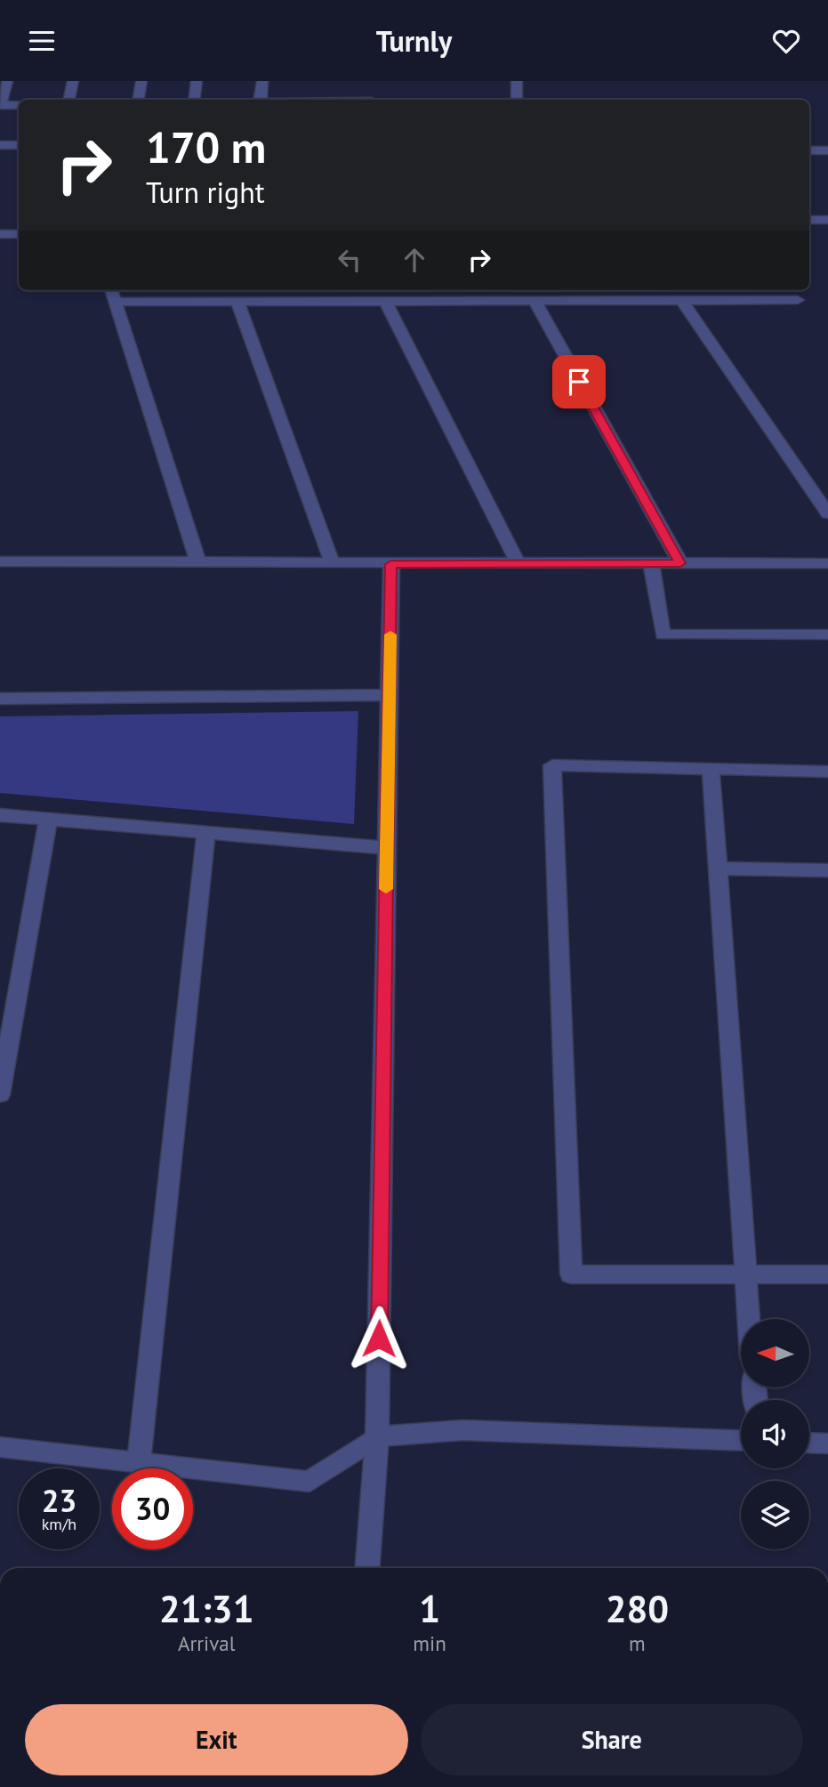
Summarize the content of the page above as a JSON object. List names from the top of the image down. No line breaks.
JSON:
{"north":"left","page":{"header":"Turnly","turn":["170 m","Turn right"],"speed":"23 km/h","limit":"30","eta":["21:31","Arrival","1","min","280","m"],"buttons":["Exit","Share"]}}
